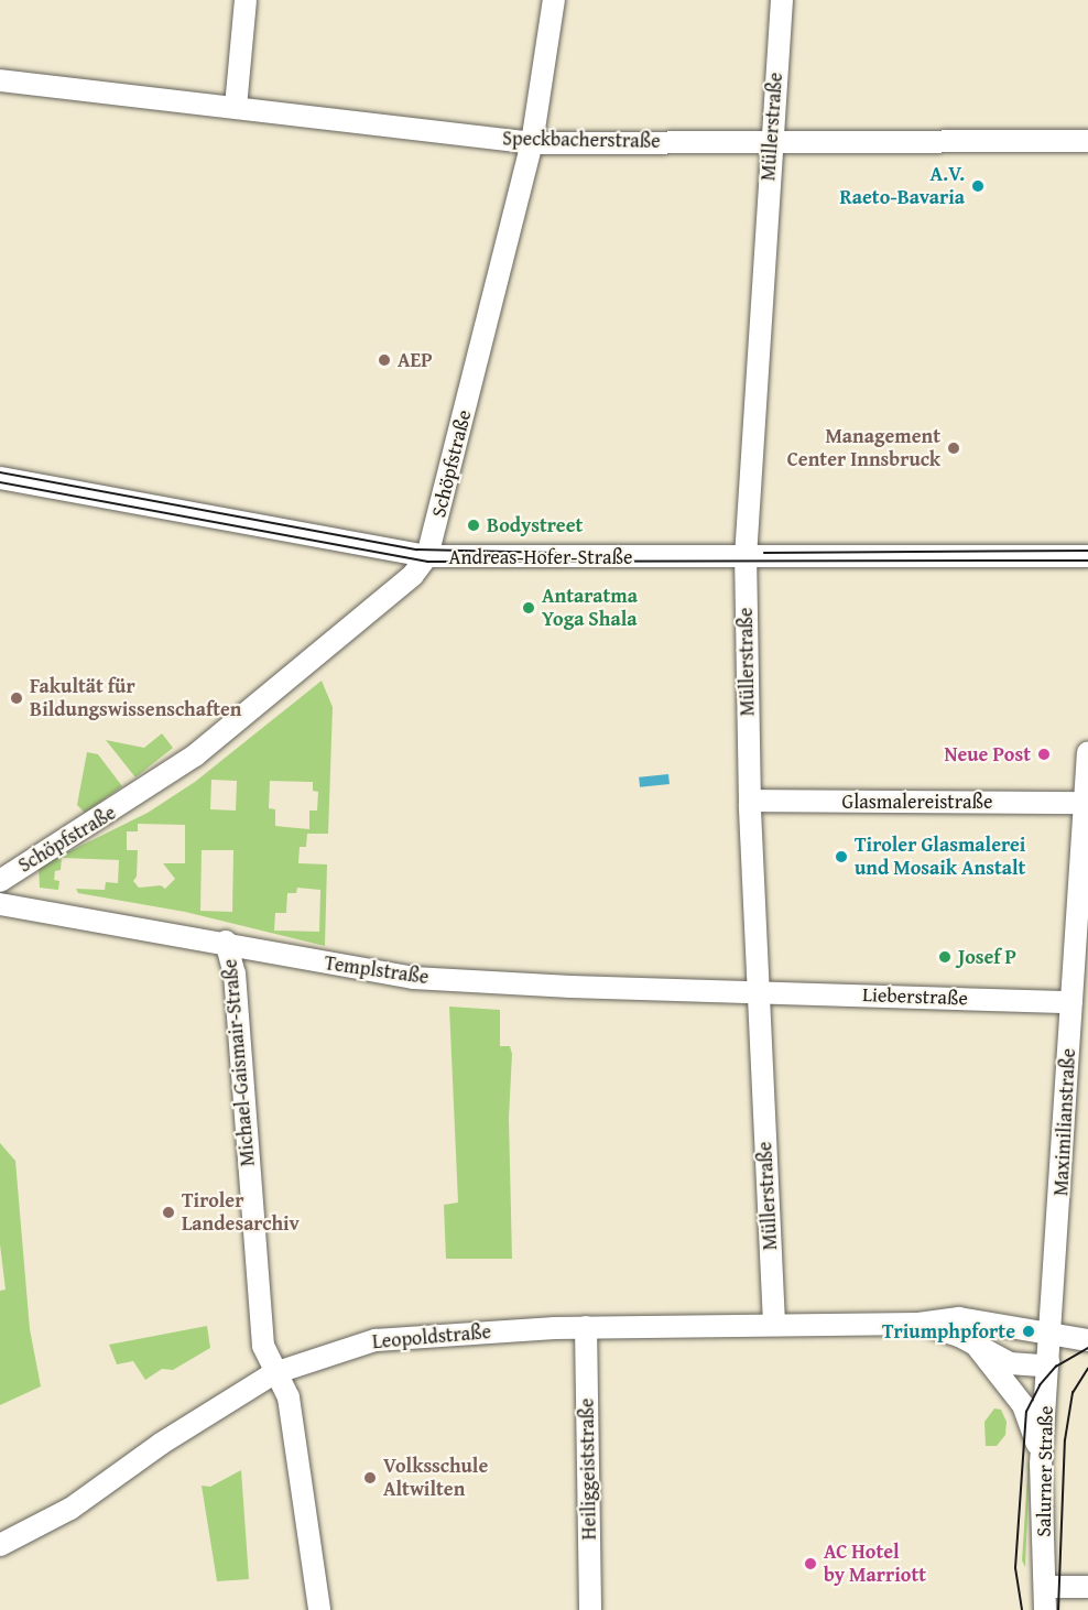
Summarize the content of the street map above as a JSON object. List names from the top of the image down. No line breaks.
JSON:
{"streets":{"street":["Müllerstraße","Speckbacherstraße","Schöpfstraße","Andreas-Hofer-Straße","Glasmalereistraße","Templstraße","Lieberstraße","Michael-Gaismair-Straße","Maximilianstraße","Leopoldstraße","Heiliggeiststraße","Salurner Straße"]},"crossings":[["Müllerstraße","Speckbacherstraße"],["Müllerstraße","Andreas-Hofer-Straße"],["Müllerstraße","Glasmalereistraße"],["Müllerstraße","Templstraße"],["Müllerstraße","Lieberstraße"],["Müllerstraße","Leopoldstraße"],["Speckbacherstraße","Schöpfstraße"],["Schöpfstraße","Andreas-Hofer-Straße"],["Glasmalereistraße","Maximilianstraße"],["Templstraße","Lieberstraße"],["Templstraße","Michael-Gaismair-Straße"],["Lieberstraße","Maximilianstraße"],["Michael-Gaismair-Straße","Leopoldstraße"],["Maximilianstraße","Leopoldstraße"],["Maximilianstraße","Salurner Straße"],["Leopoldstraße","Heiliggeiststraße"],["Leopoldstraße","Salurner Straße"]],"places":["A.V. Raeto-Bavaria","AEP","Management Center Innsbruck","Bodystreet","Antaratma Yoga Shala","Fakultät für Bildungswissenschaften","Neue Post","Tiroler Glasmalerei und Mosaik Anstalt","Josef P","Tiroler Landesarchiv","Triumphpforte","Volksschule Altwilten","AC Hotel by Marriott"]}
